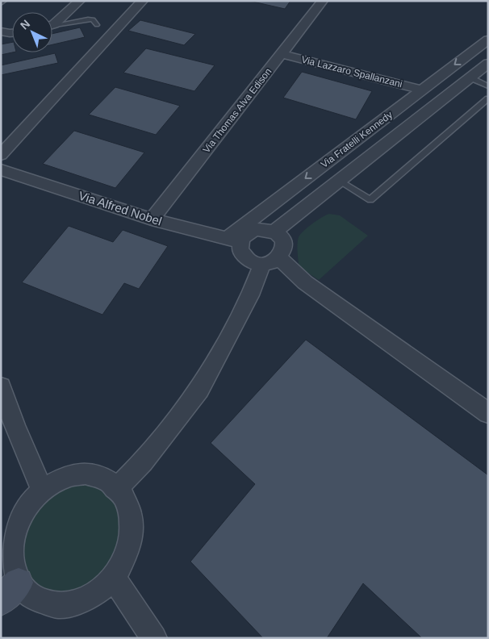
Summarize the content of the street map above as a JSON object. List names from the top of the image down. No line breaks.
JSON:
{"streets":{"street":["Via Lazzaro Spallanzani","Via Thomas Alva Edison","Via Fratelli Kennedy","Via Alfred Nobel"]},"crossings":[["Via Lazzaro Spallanzani","Via Thomas Alva Edison"],["Via Lazzaro Spallanzani","Via Fratelli Kennedy"],["Via Thomas Alva Edison","Via Alfred Nobel"],["Via Fratelli Kennedy","Via Alfred Nobel"]],"north":"top left"}
